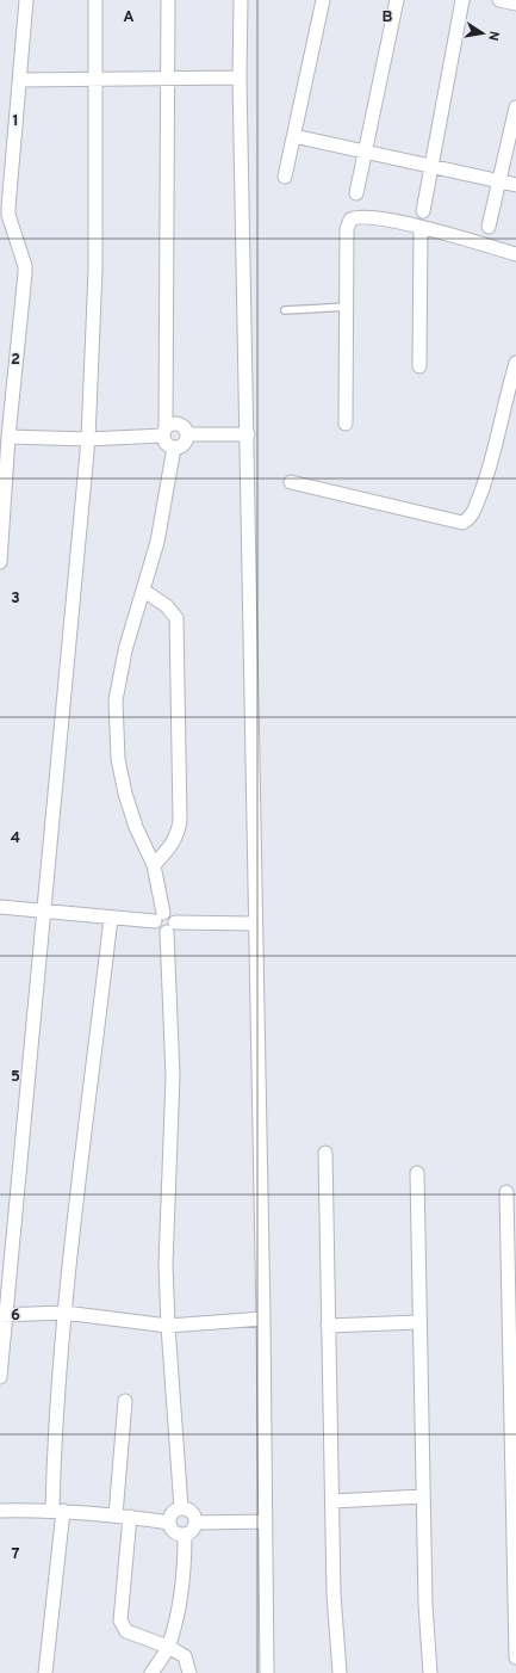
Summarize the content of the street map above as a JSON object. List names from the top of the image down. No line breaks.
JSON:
{"north":"right","grid":{"columns":["A","B"],"rows":["1","2","3","4","5","6","7"]}}
